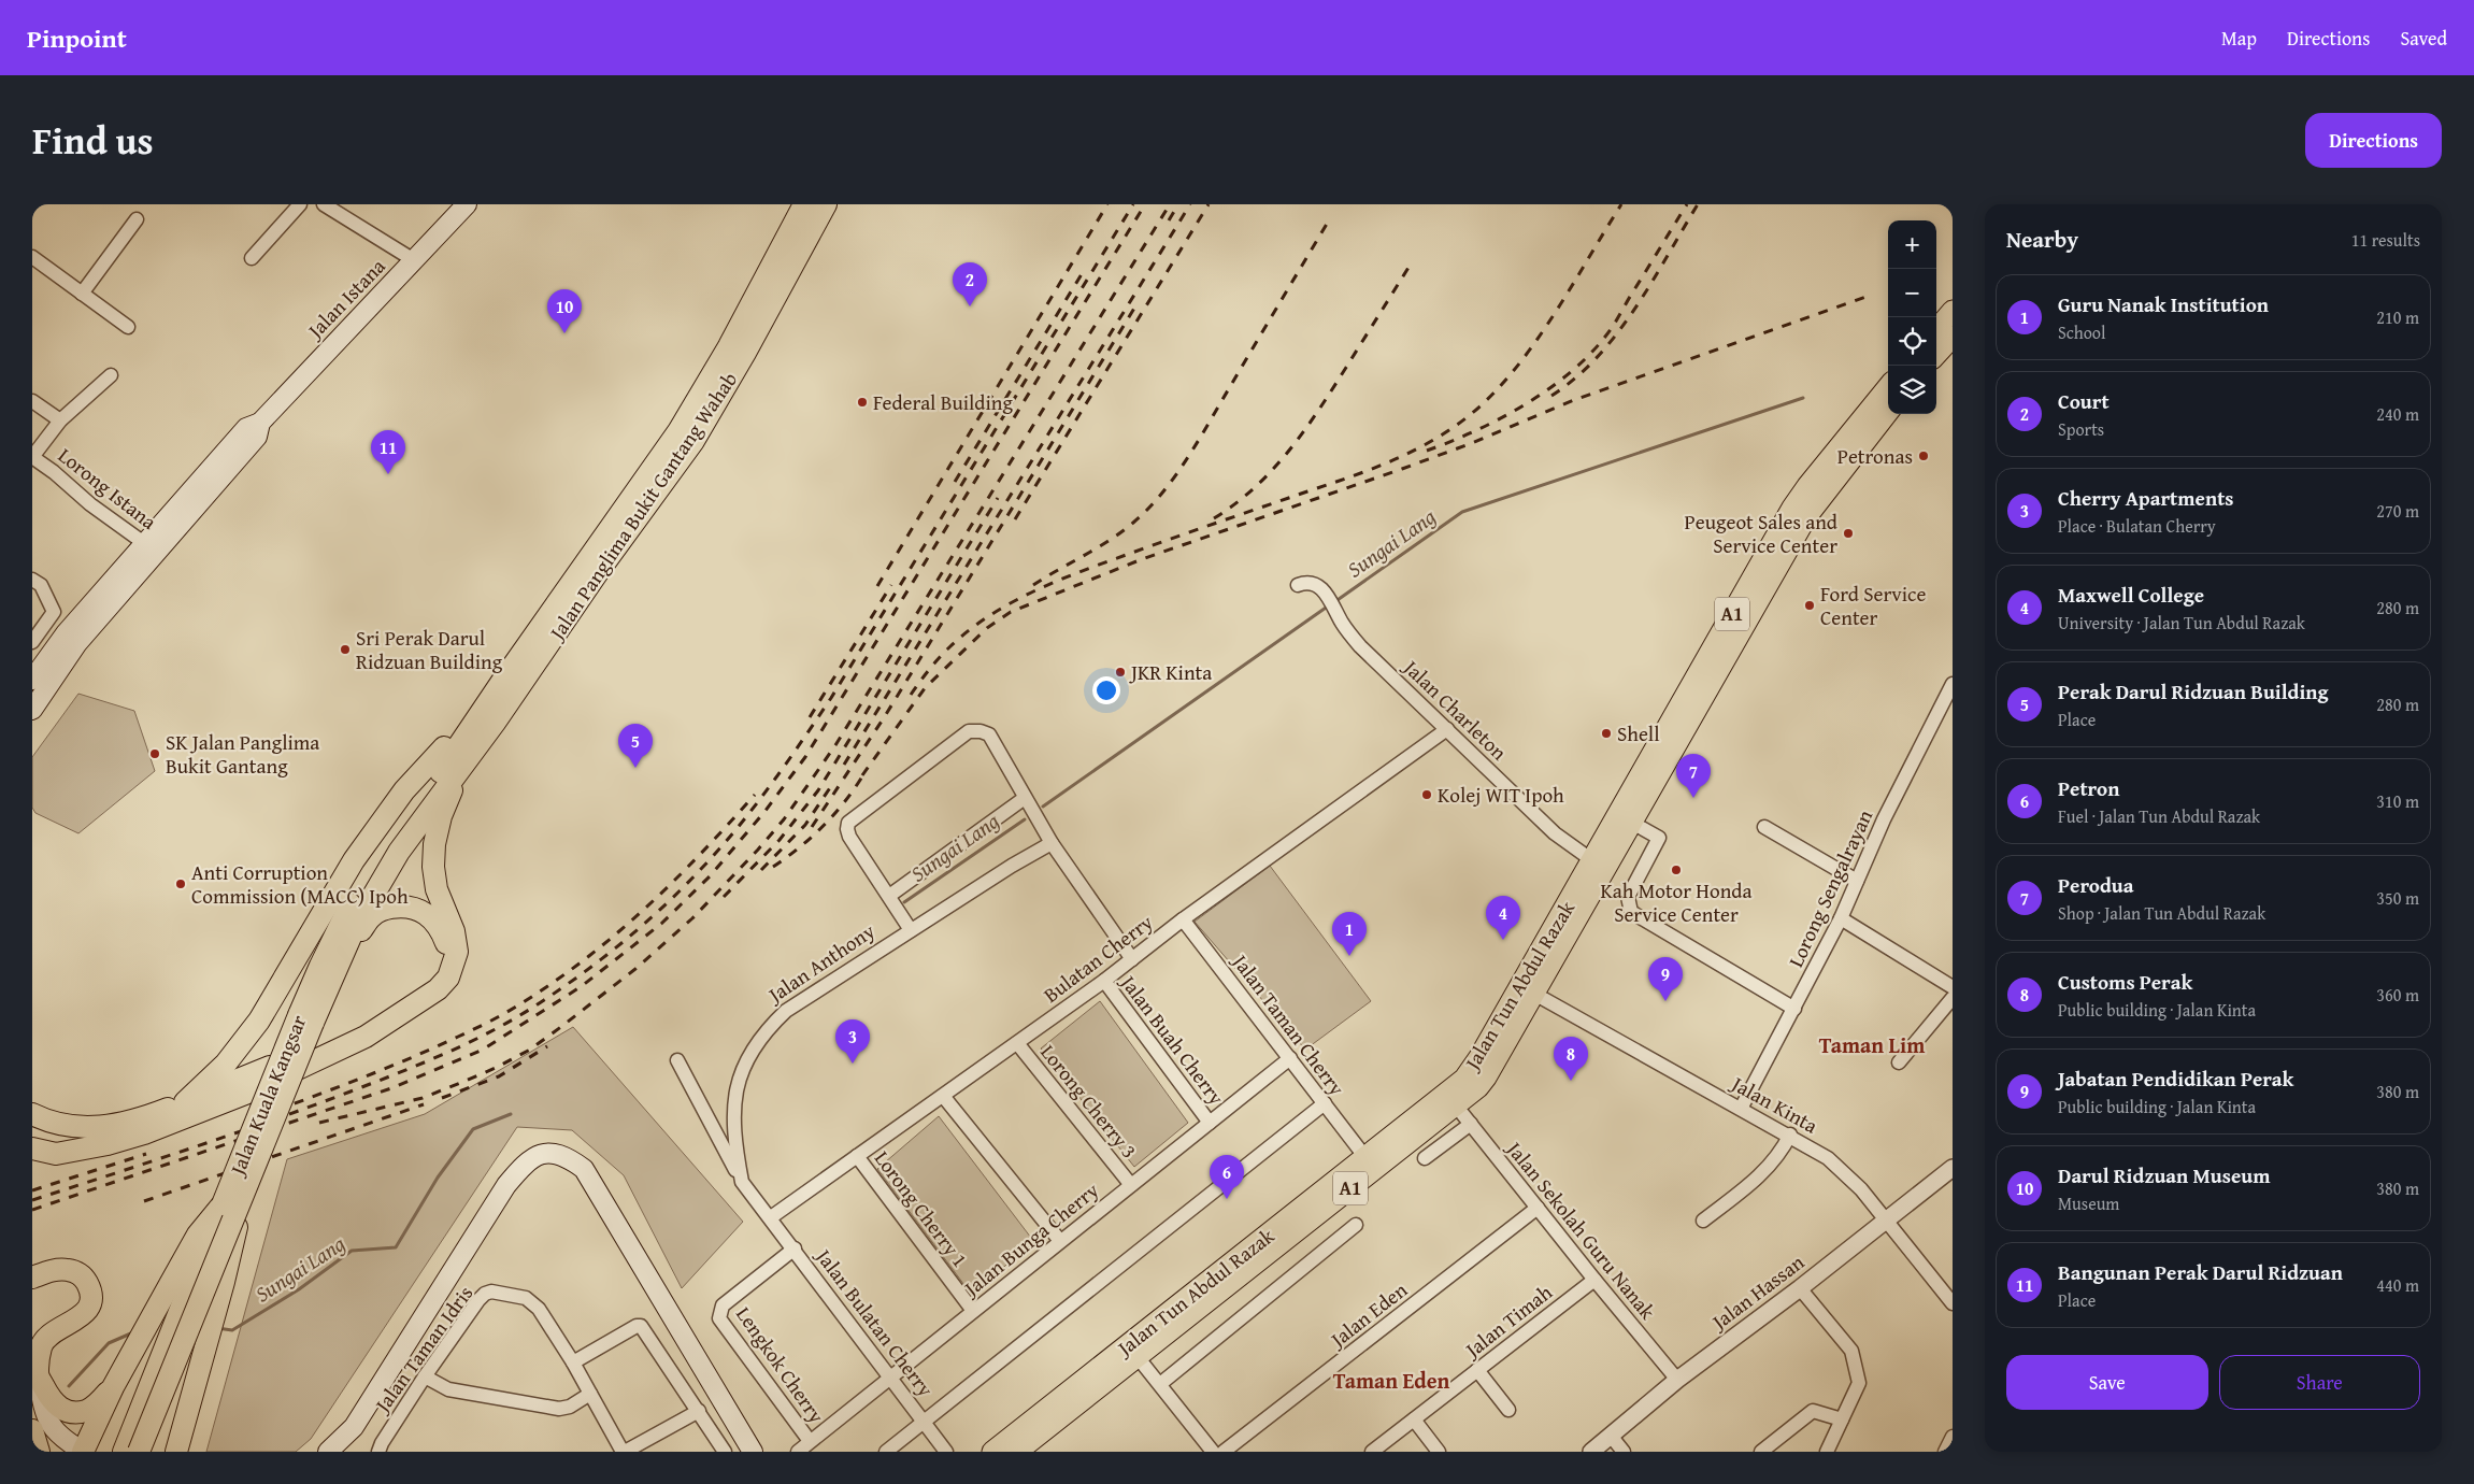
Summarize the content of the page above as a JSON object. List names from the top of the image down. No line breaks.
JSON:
{"streets":{"highway":["Jalan Panglima Bukit Gantang Wahab","Jalan Kuala Kangsar"],"main road":["Jalan Istana","A1","Jalan Tun Abdul Razak"],"street":["Lorong Istana","Jalan Charleton","Lorong Sengalrayan","Bulatan Cherry","Jalan Anthony","Jalan Taman Cherry","Jalan Buah Cherry","Lorong Cherry 3","Jalan Kinta","Lorong Cherry 1","Jalan Sekolah Guru Nanak","Jalan Bunga Cherry","Jalan Hassan","Jalan Eden","Jalan Timah","Jalan Bulatan Cherry","Jalan Taman Idris","Lengkok Cherry"]},"crossings":[["Jalan Istana","Lorong Istana"],["Jalan Panglima Bukit Gantang Wahab","Jalan Kuala Kangsar"],["Jalan Charleton","Bulatan Cherry"],["Jalan Charleton","Jalan Tun Abdul Razak"],["Lorong Sengalrayan","Jalan Kinta"],["Bulatan Cherry","Jalan Taman Cherry"],["Bulatan Cherry","Jalan Buah Cherry"],["Bulatan Cherry","Lorong Cherry 3"],["Bulatan Cherry","Lorong Cherry 1"],["Bulatan Cherry","Jalan Bulatan Cherry"],["Jalan Tun Abdul Razak","Jalan Taman Cherry"],["Jalan Tun Abdul Razak","Jalan Kinta"],["Jalan Tun Abdul Razak","Jalan Sekolah Guru Nanak"],["Jalan Taman Cherry","Jalan Bunga Cherry"],["Jalan Buah Cherry","Jalan Bunga Cherry"],["Lorong Cherry 3","Jalan Bunga Cherry"],["Jalan Kinta","Jalan Hassan"],["Lorong Cherry 1","Jalan Bunga Cherry"],["Jalan Sekolah Guru Nanak","Jalan Hassan"],["Jalan Sekolah Guru Nanak","Jalan Eden"],["Jalan Sekolah Guru Nanak","Jalan Timah"],["Jalan Bunga Cherry","Jalan Bulatan Cherry"],["Jalan Bunga Cherry","Lengkok Cherry"],["Jalan Bulatan Cherry","Lengkok Cherry"]],"districts":["Taman Lim","Taman Eden"],"water":["Sungai Lang"],"places":["Federal Building","Petronas","Peugeot Sales and Service Center","Ford Service Center","Sri Perak Darul Ridzuan Building","JKR Kinta","Shell","SK Jalan Panglima Bukit Gantang","Kolej WIT Ipoh","Kah Motor Honda Service Center","Anti Corruption Commission (MACC) Ipoh"],"page":{"header":"Pinpoint","nav":["Map","Directions","Saved"],"title":"Find us","buttons":["Directions",["Save","Share"]],"heading":["Nearby","11 results"],"map_buttons":["+","−"],"pins":["2","10","11","5","7","4","1","9","3","8","6"],"list":[{"mark":"1","name":"Guru Nanak Institution","note":"School","value":"210 m"},{"mark":"2","name":"Court","note":"Sports","value":"240 m"},{"mark":"3","name":"Cherry Apartments","note":"Place · Bulatan Cherry","value":"270 m"},{"mark":"4","name":"Maxwell College","note":"University · Jalan Tun Abdul Razak","value":"280 m"},{"mark":"5","name":"Perak Darul Ridzuan Building","note":"Place","value":"280 m"},{"mark":"6","name":"Petron","note":"Fuel · Jalan Tun Abdul Razak","value":"310 m"},{"mark":"7","name":"Perodua","note":"Shop · Jalan Tun Abdul Razak","value":"350 m"},{"mark":"8","name":"Customs Perak","note":"Public building · Jalan Kinta","value":"360 m"},{"mark":"9","name":"Jabatan Pendidikan Perak","note":"Public building · Jalan Kinta","value":"380 m"},{"mark":"10","name":"Darul Ridzuan Museum","note":"Museum","value":"380 m"},{"mark":"11","name":"Bangunan Perak Darul Ridzuan","note":"Place","value":"440 m"}]}}
